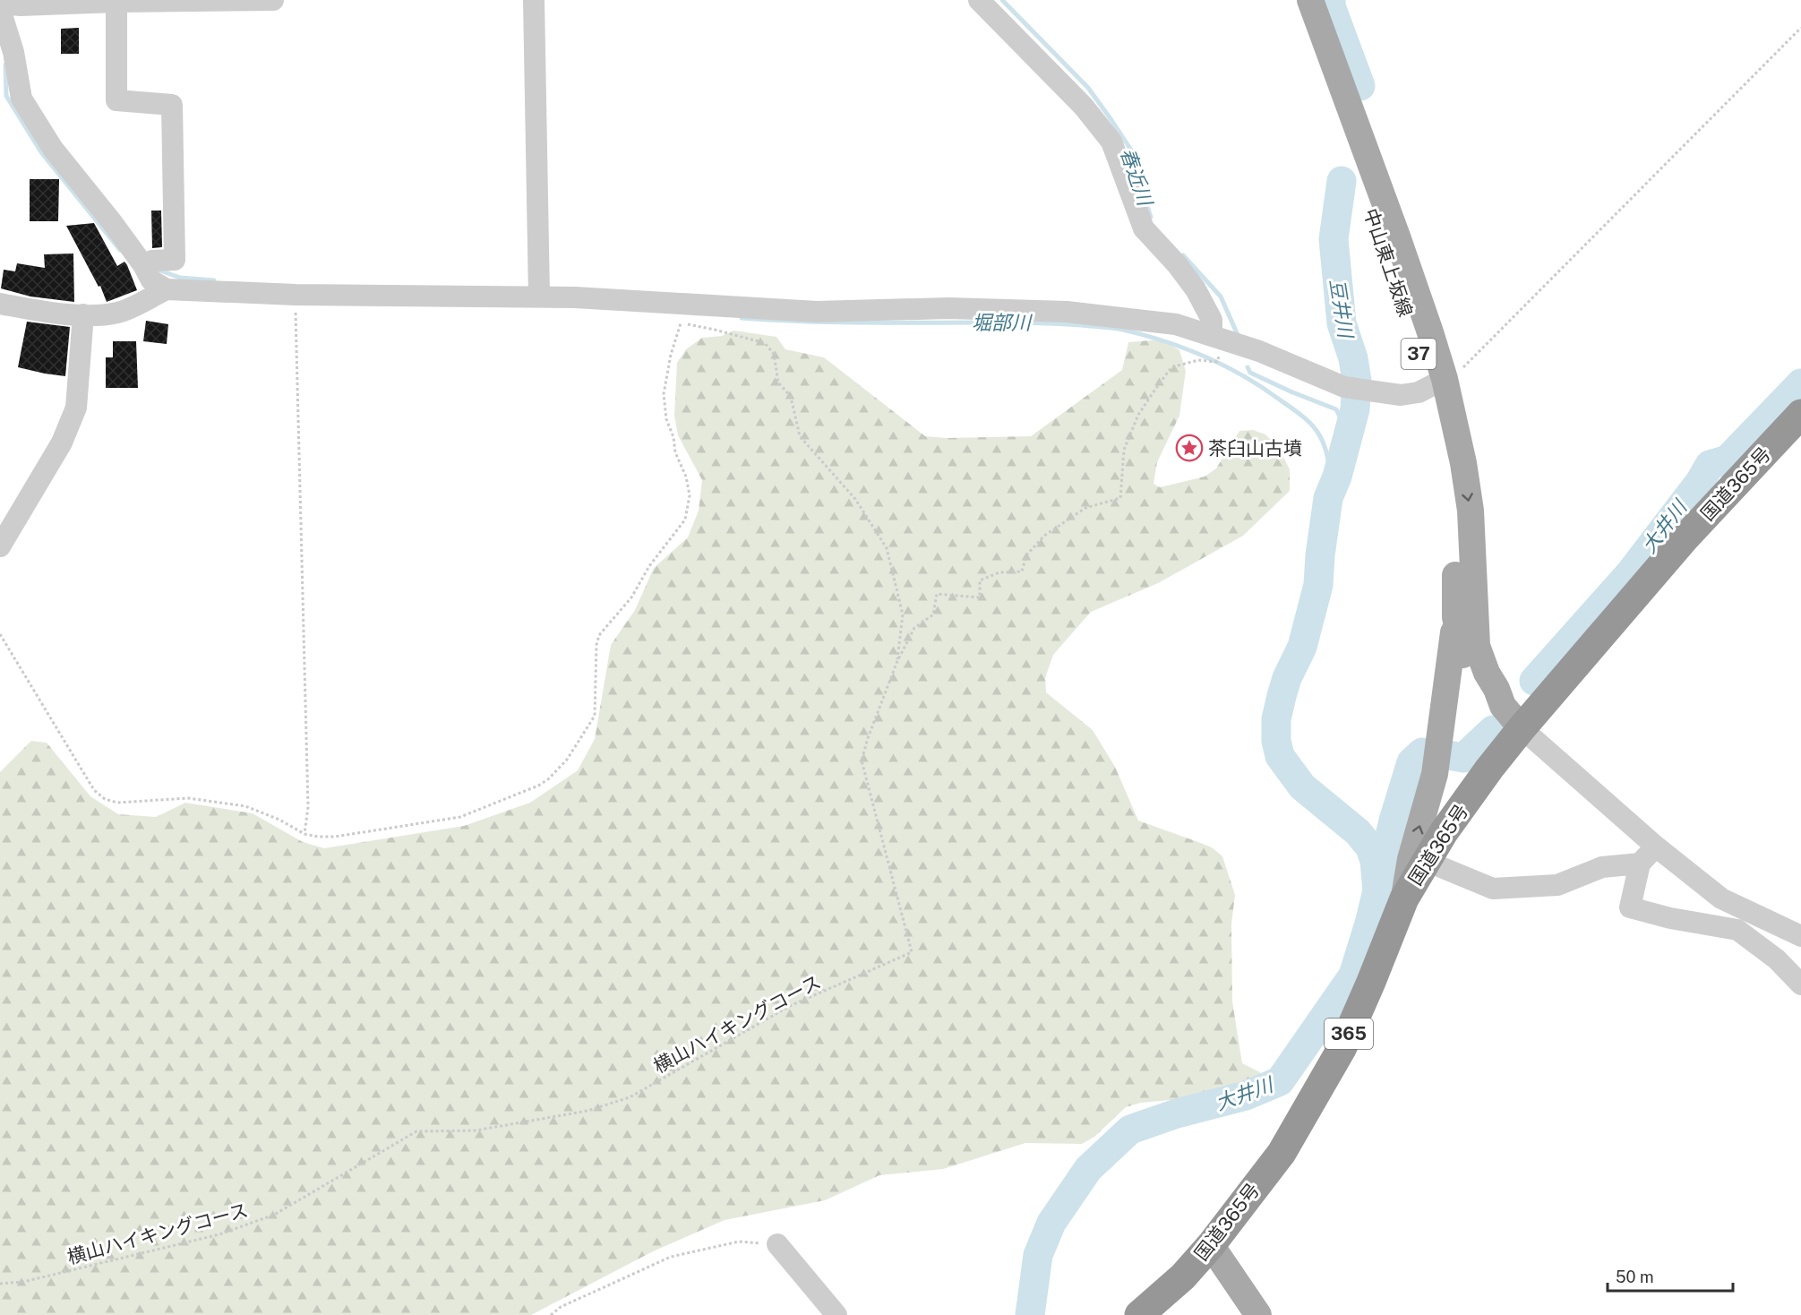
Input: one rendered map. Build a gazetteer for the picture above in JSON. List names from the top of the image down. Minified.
{"streets":{"highway":["国道365号","365"],"main road":["中山東上坂線","37"],"path":["横山ハイキングコース"]},"crossings":[["中山東上坂線","国道365号"]],"water":["春近川","豆井川","堀部川","大井川"],"places":{"place":["茶臼山古墳"]},"scale_bar":"50 m"}
